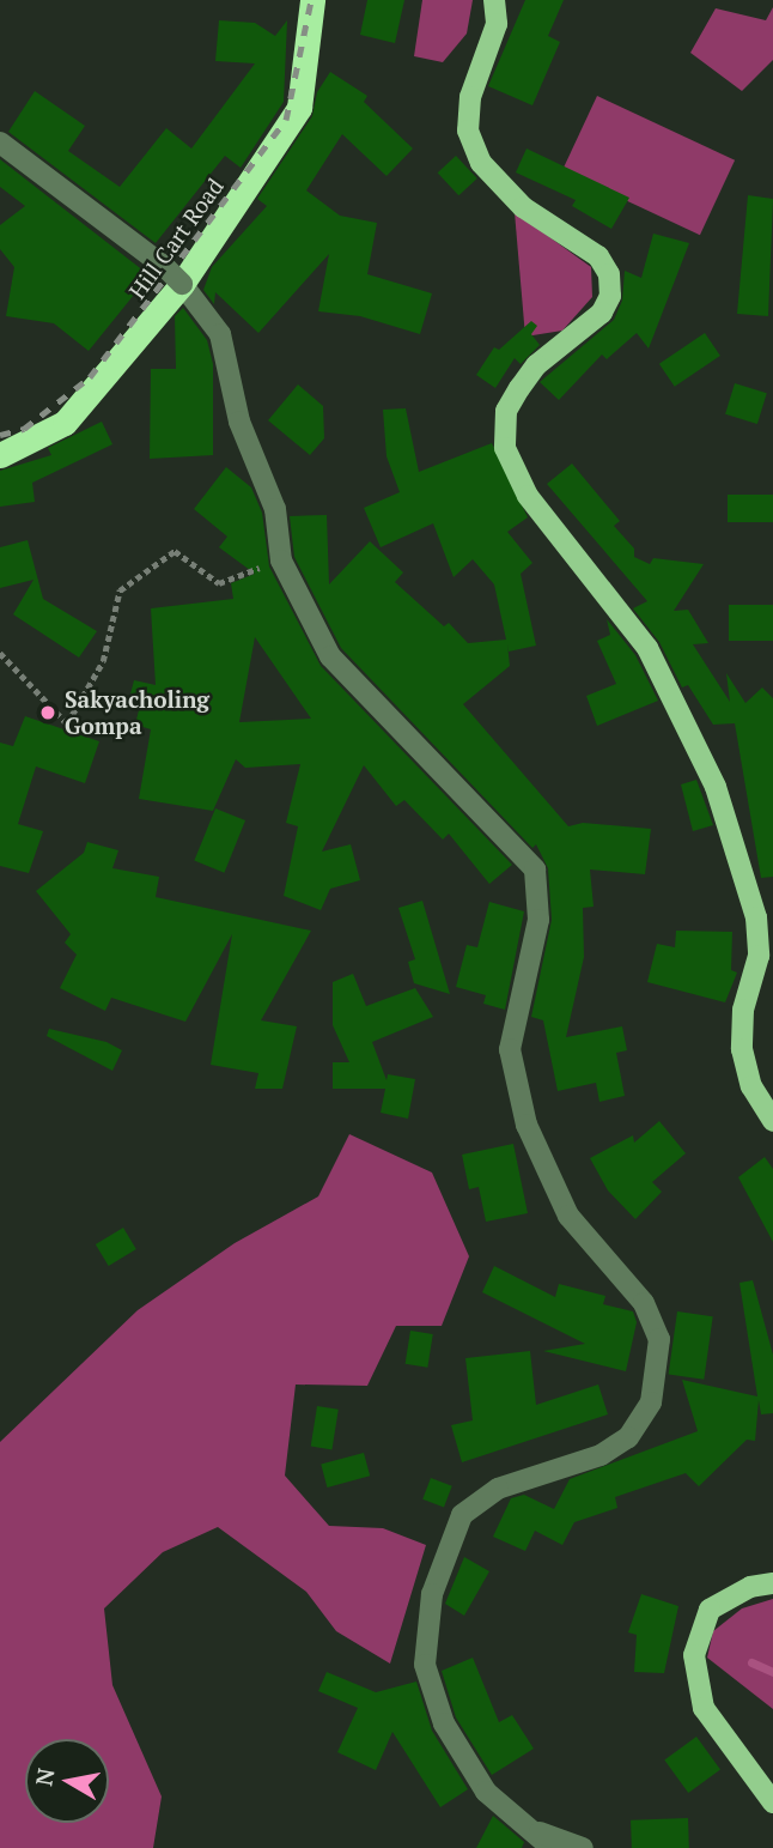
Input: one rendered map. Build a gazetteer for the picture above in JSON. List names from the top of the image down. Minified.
{"streets":{"highway":["Hill Cart Road"]},"places":["Sakyacholing Gompa"],"north":"left"}
